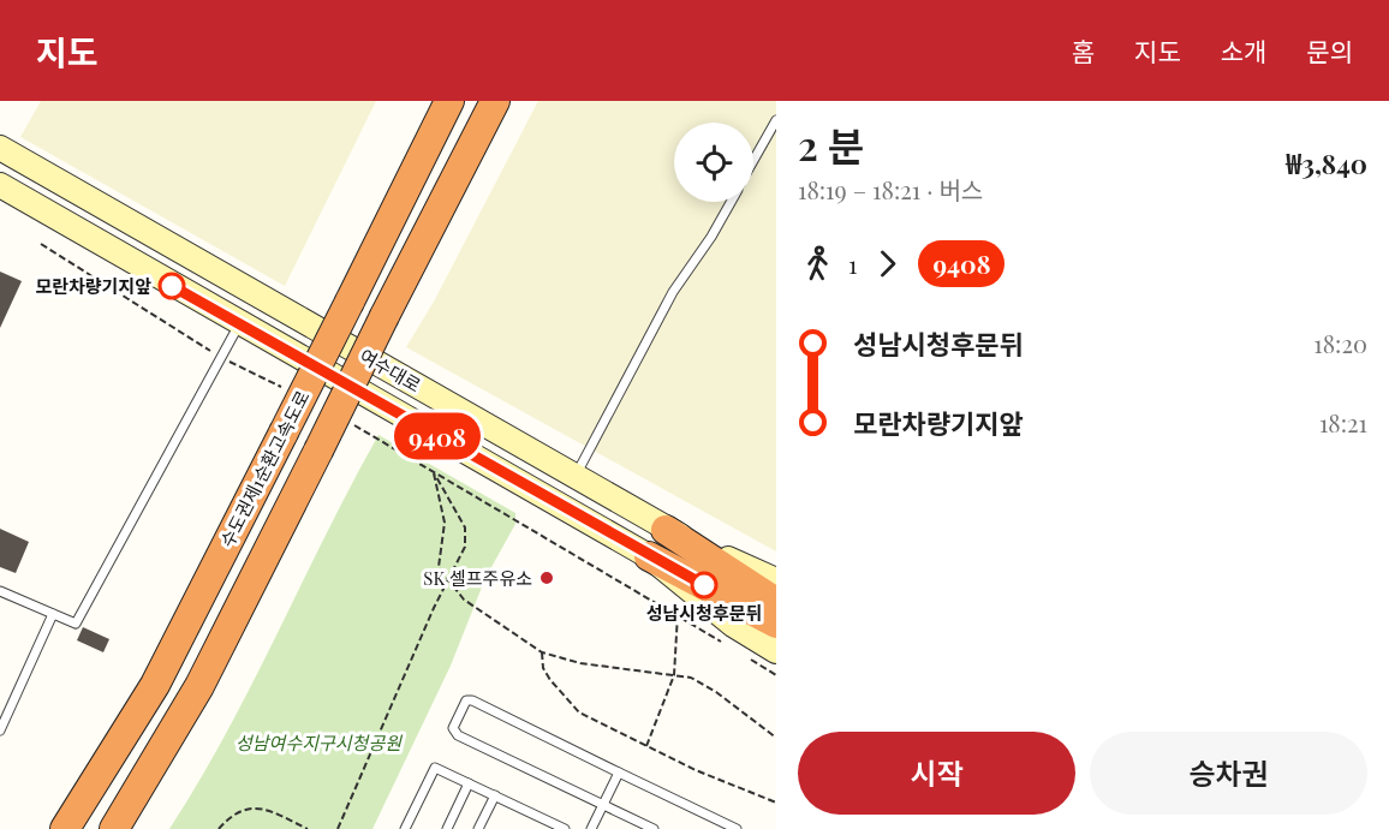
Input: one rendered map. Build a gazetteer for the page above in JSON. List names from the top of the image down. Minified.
{"streets":{"highway":["여수대로","수도권제1순환고속도로"]},"parks":["성남여수지구시청공원"],"places":["모란차량기지앞","SK 셀프주유소","성남시청후문뒤"],"lines":["bus line 9408"],"page":{"header":"지도","nav":["홈","지도","소개","문의"],"on_map":"9408","heading":["2 분","18:19 – 18:21 · 버스","₩3,840"],"legs":["1","9408"],"list":[{"name":"성남시청후문뒤","value":"18:20"},{"name":"모란차량기지앞","value":"18:21"}],"buttons":["시작","승차권"]}}
